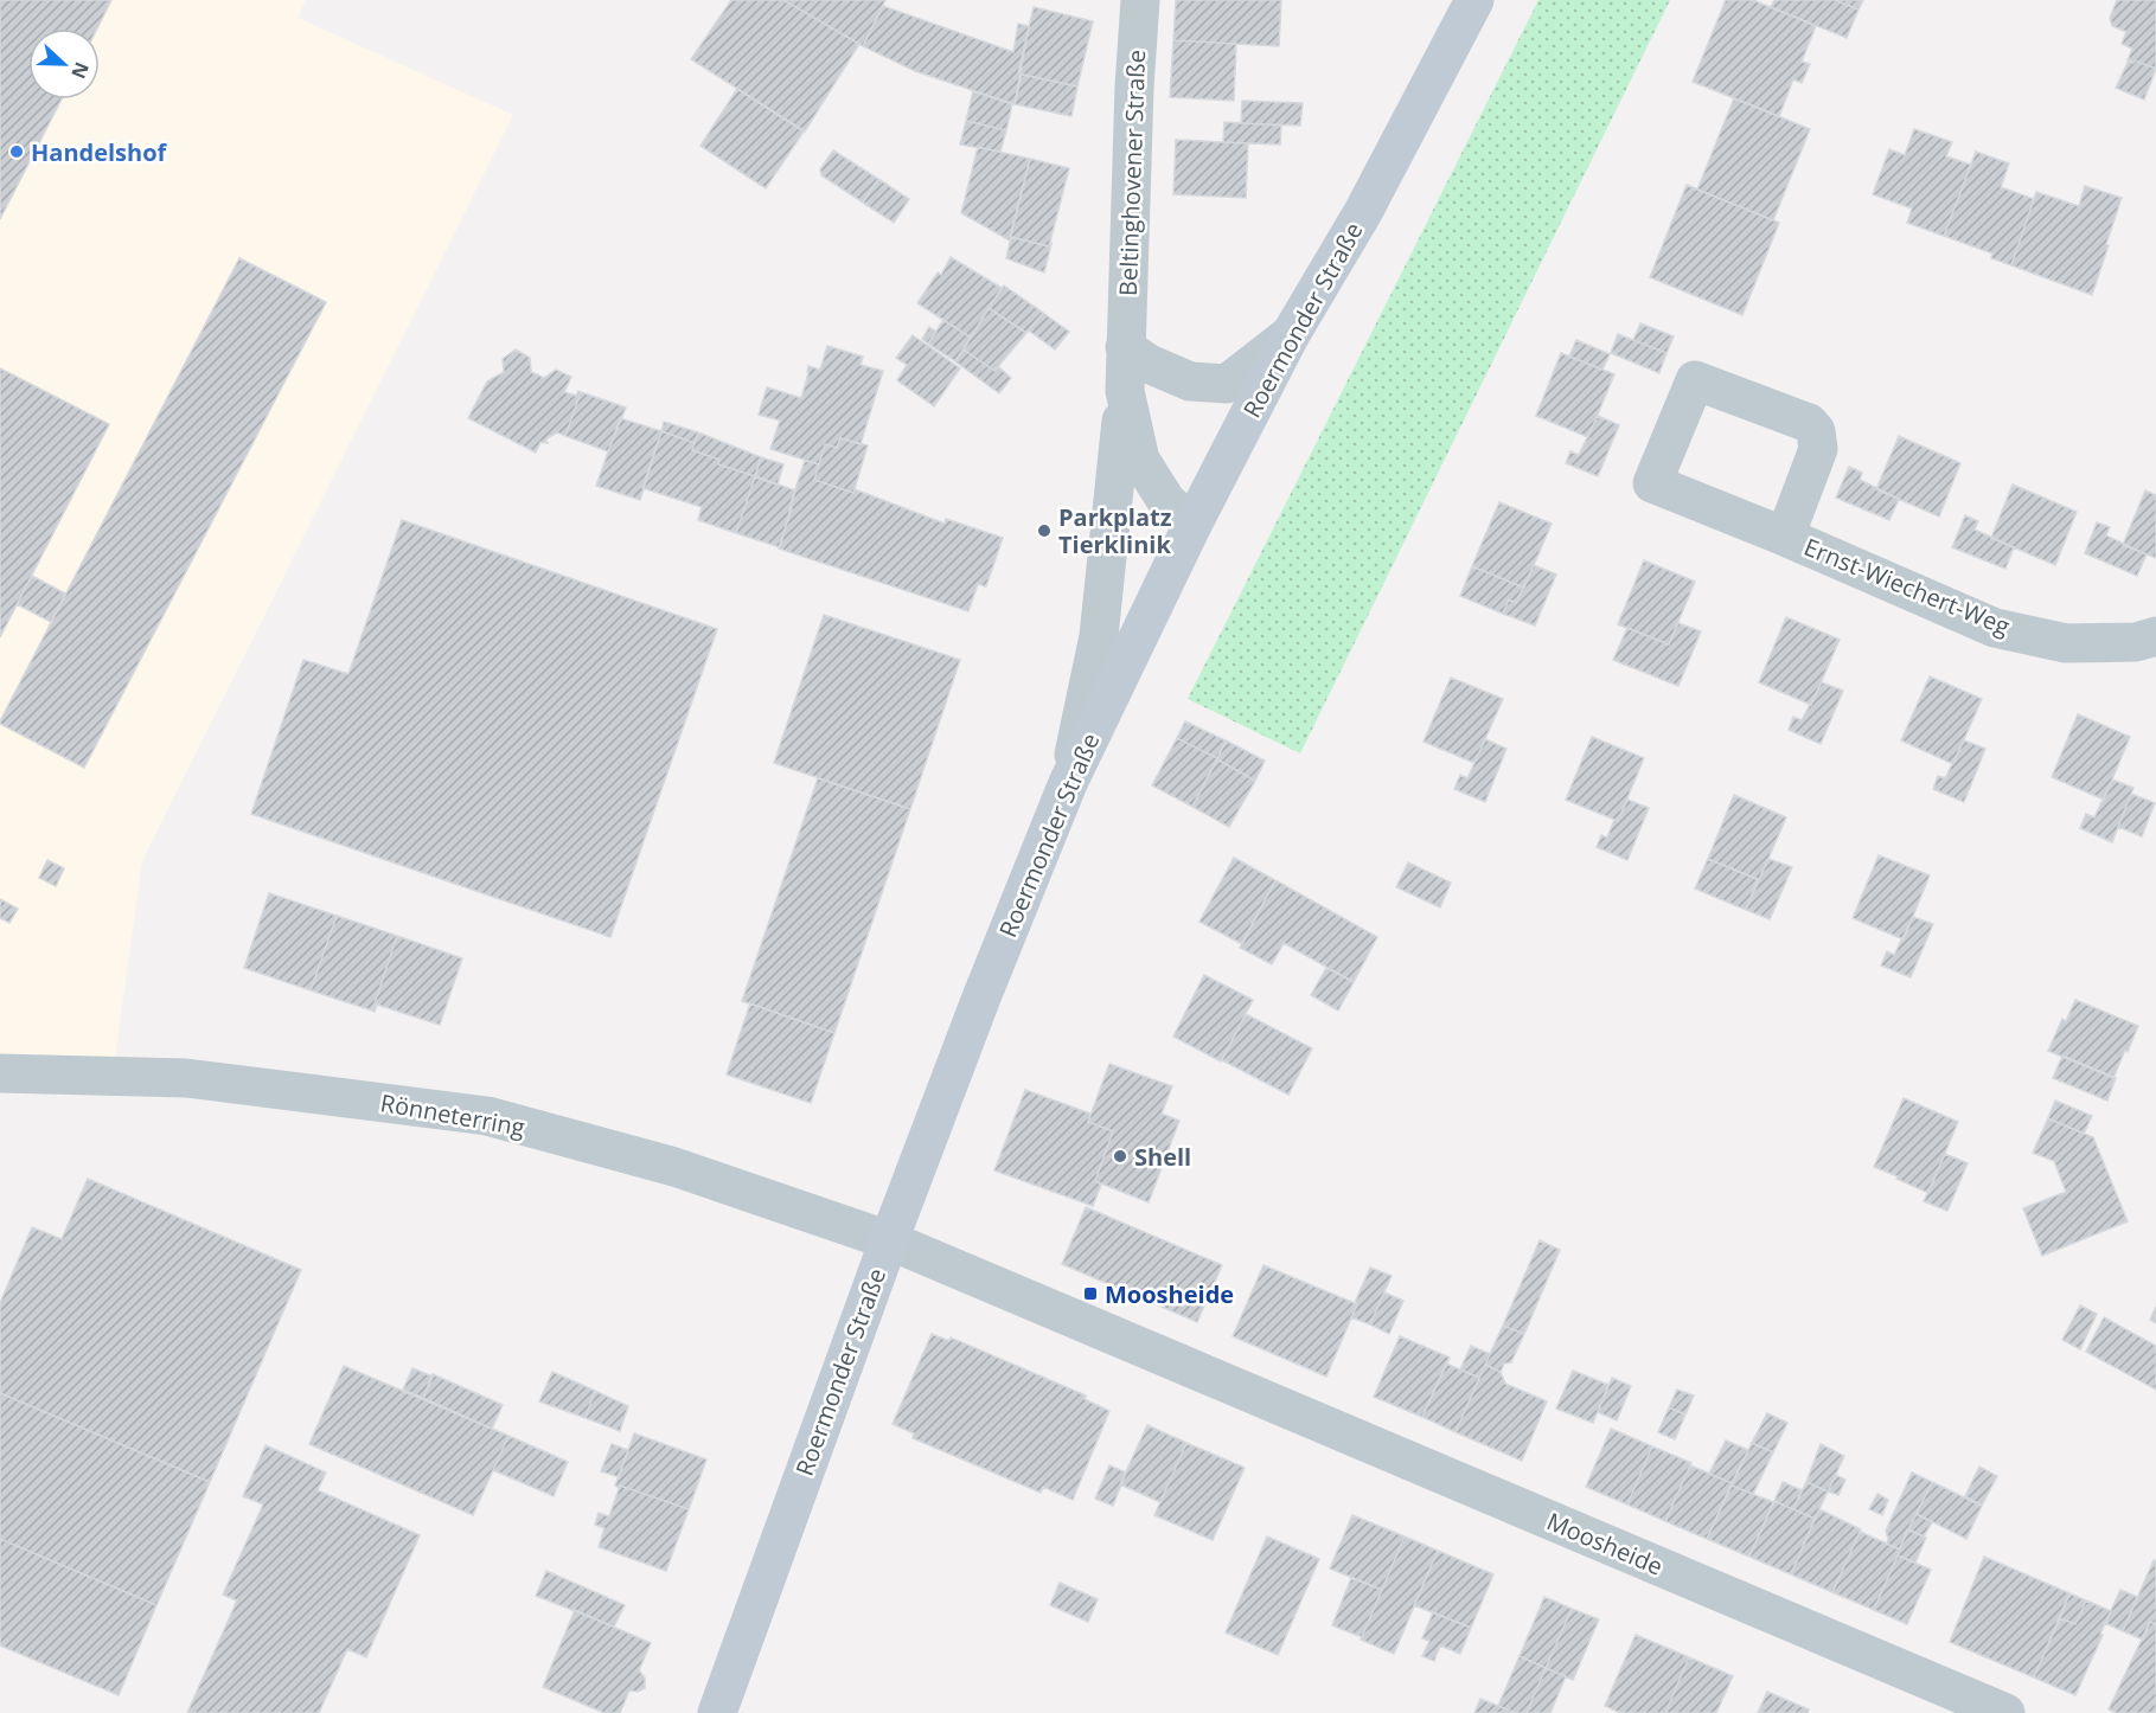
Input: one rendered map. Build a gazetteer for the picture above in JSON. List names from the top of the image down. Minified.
{"streets":{"main road":["Roermonder Straße"],"street":["Beltinghovener Straße","Ernst-Wiechert-Weg","Rönneterring","Moosheide"]},"crossings":[["Beltinghovener Straße","Roermonder Straße"],["Roermonder Straße","Rönneterring"],["Roermonder Straße","Moosheide"],["Rönneterring","Moosheide"]],"places":{"other":["Handelshof","Parkplatz Tierklinik","Shell"],"transit":["Moosheide"]},"north":"right"}
